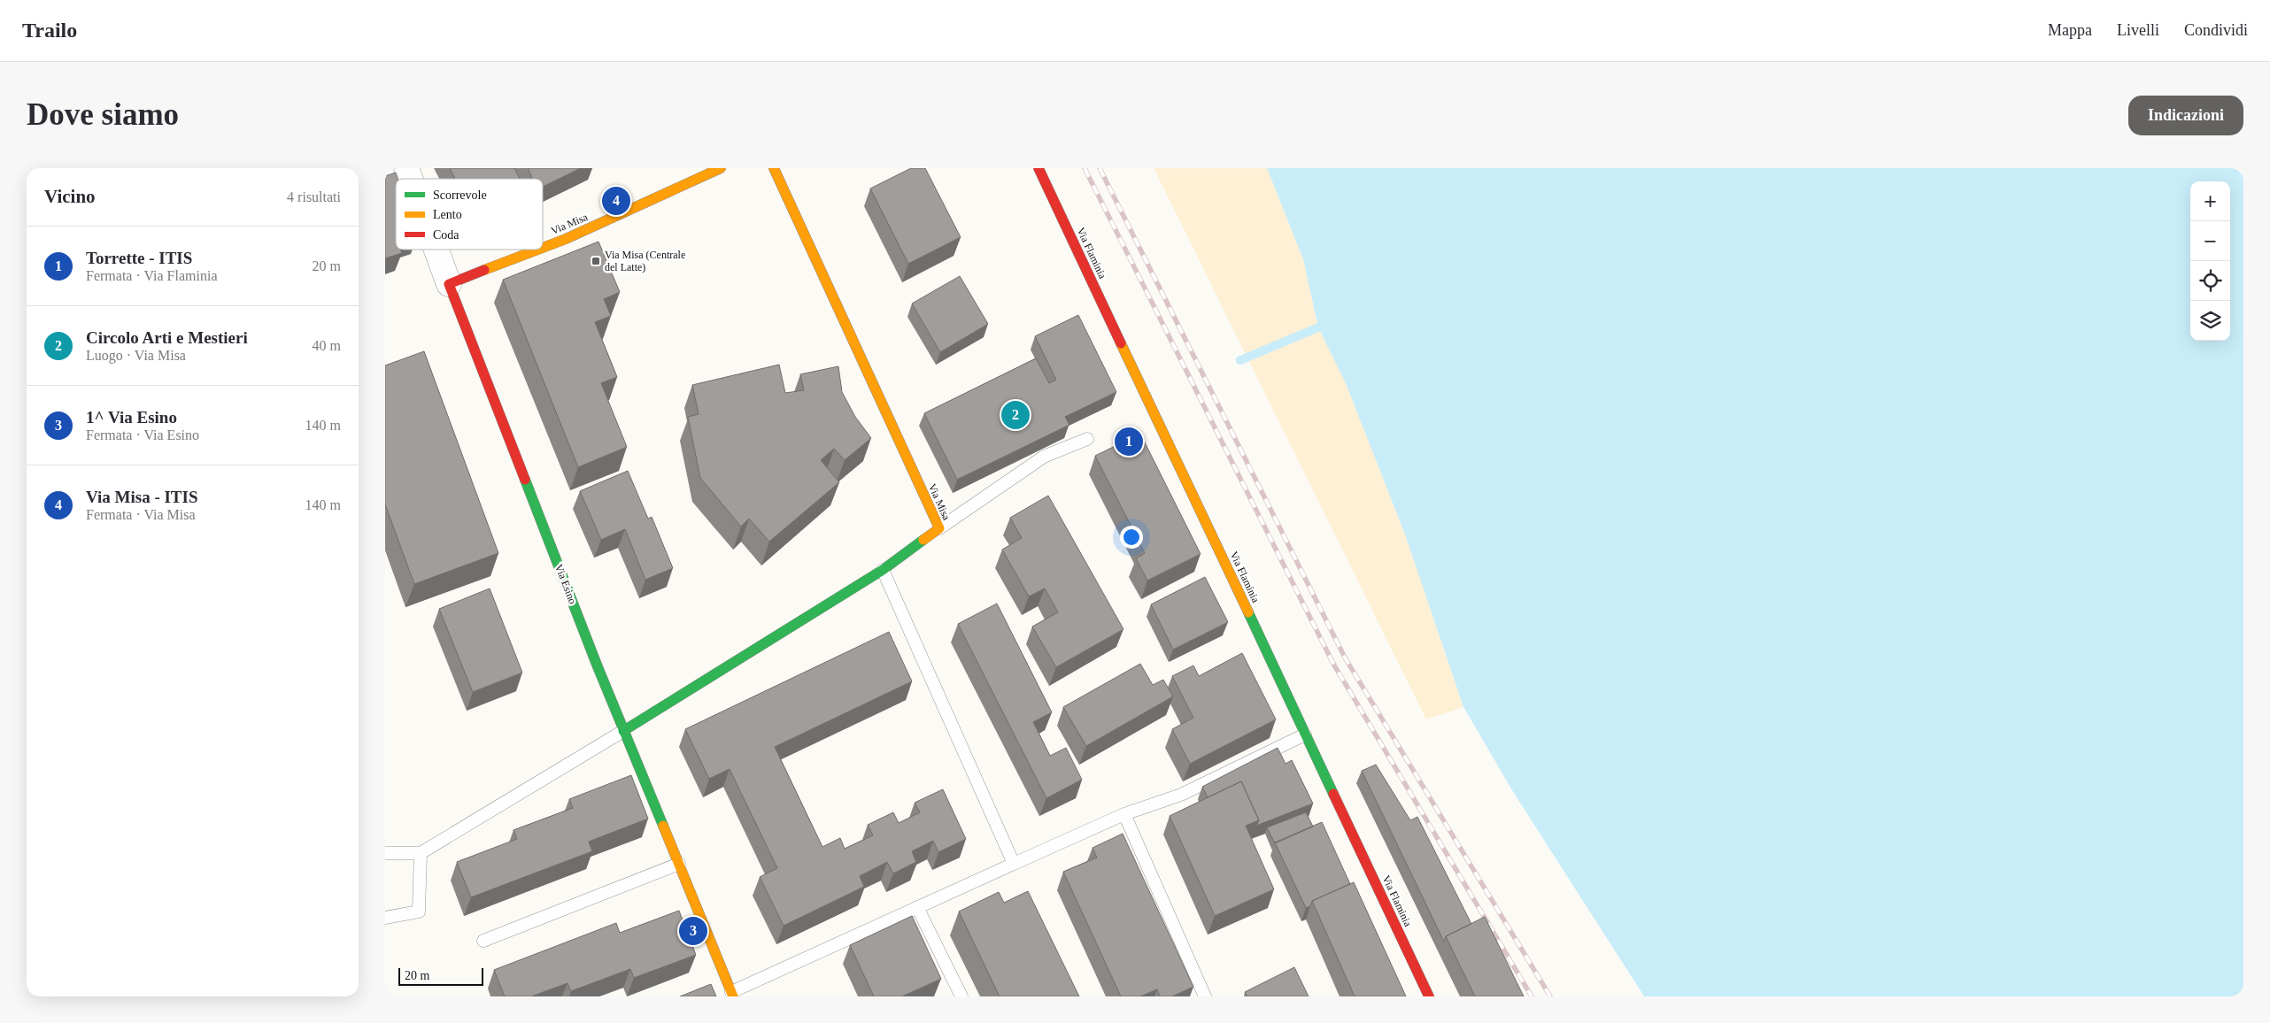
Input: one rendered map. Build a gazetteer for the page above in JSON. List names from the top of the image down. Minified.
{"streets":{"street":["Via Misa","Via Flaminia","Via Esino"]},"crossings":[["Via Misa","Via Esino"]],"places":{"transit":["Via Misa (Centrale del Latte)"]},"legend":["Scorrevole","Lento","Coda"],"scale_bar":"20 m","page":{"header":"Trailo","nav":["Mappa","Livelli","Condividi"],"buttons":"Indicazioni","title":"Dove siamo","heading":["Vicino","4 risultati"],"map_buttons":["+","−"],"pins":["4","2","1","3"],"list":[{"mark":"1","name":"Torrette - ITIS","note":"Fermata · Via Flaminia","value":"20 m"},{"mark":"2","name":"Circolo Arti e Mestieri","note":"Luogo · Via Misa","value":"40 m"},{"mark":"3","name":"1^ Via Esino","note":"Fermata · Via Esino","value":"140 m"},{"mark":"4","name":"Via Misa - ITIS","note":"Fermata · Via Misa","value":"140 m"}],"scale":"20 m"}}
